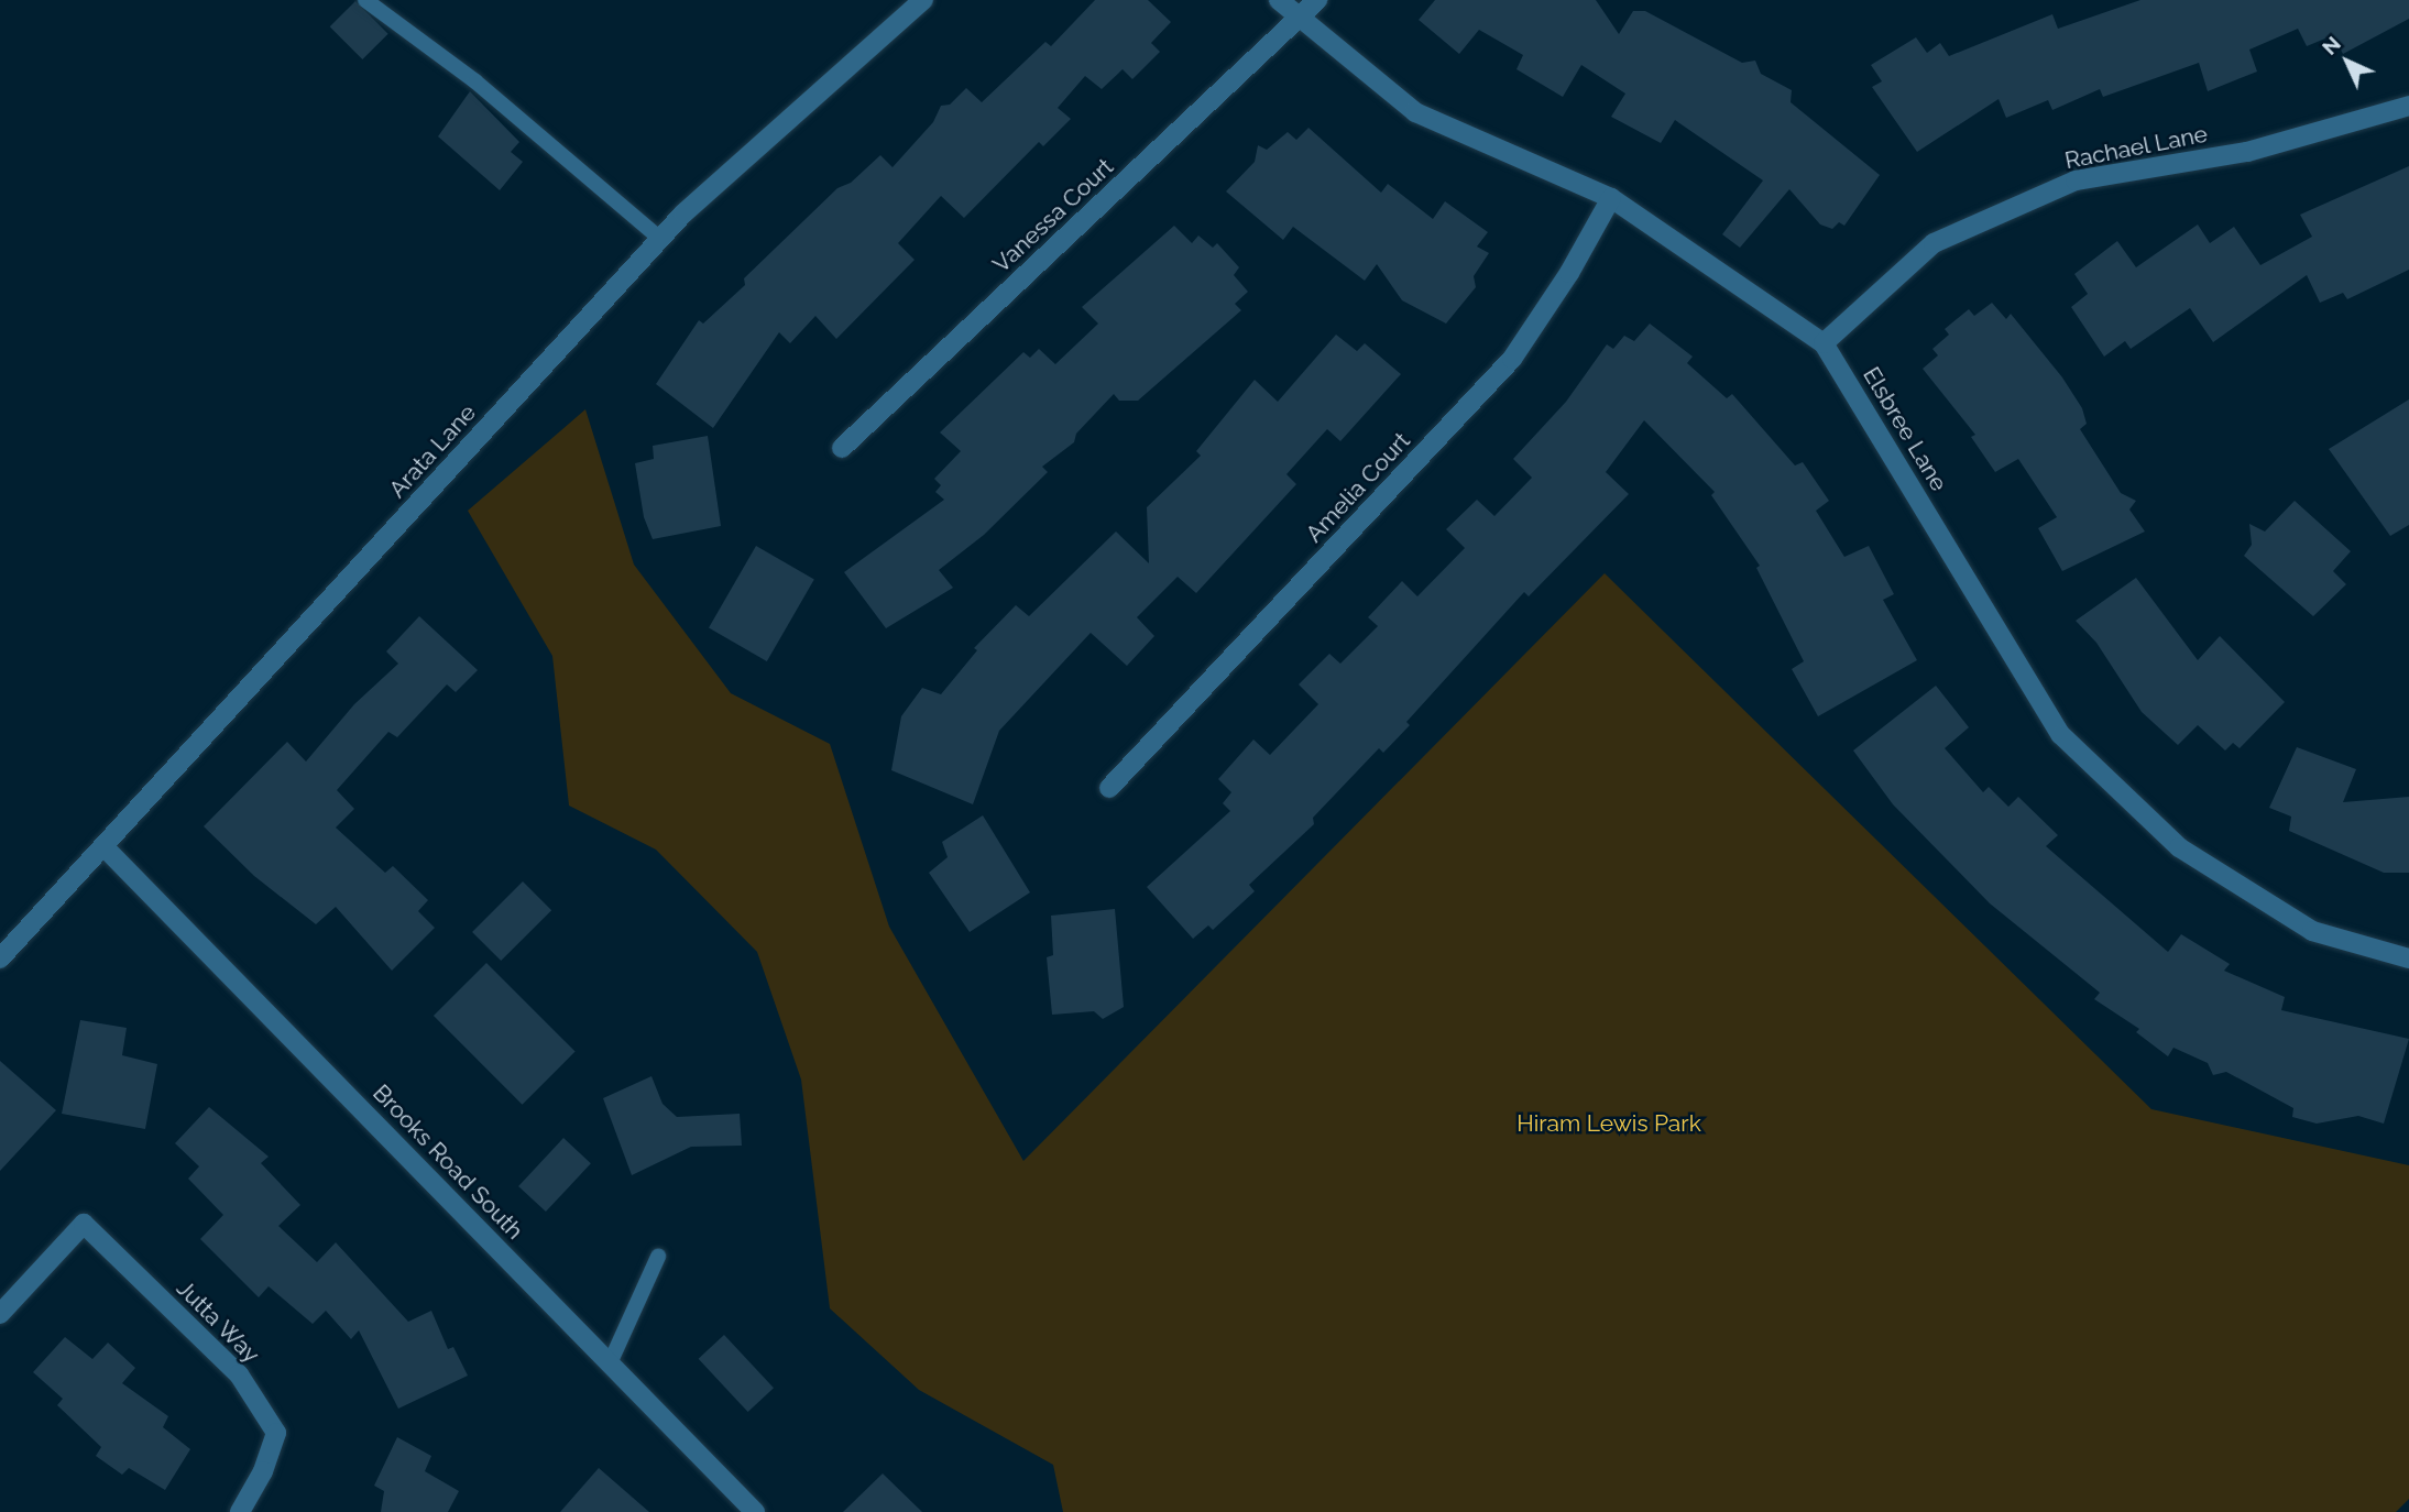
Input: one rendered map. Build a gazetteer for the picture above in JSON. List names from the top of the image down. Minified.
{"streets":{"street":["Rachael Lane","Vanessa Court","Elsbree Lane","Arata Lane","Amelia Court","Brooks Road South","Jutta Way"]},"crossings":[["Rachael Lane","Elsbree Lane"],["Vanessa Court","Elsbree Lane"],["Elsbree Lane","Amelia Court"],["Arata Lane","Brooks Road South"]],"parks":["Hiram Lewis Park"],"north":"top left"}
